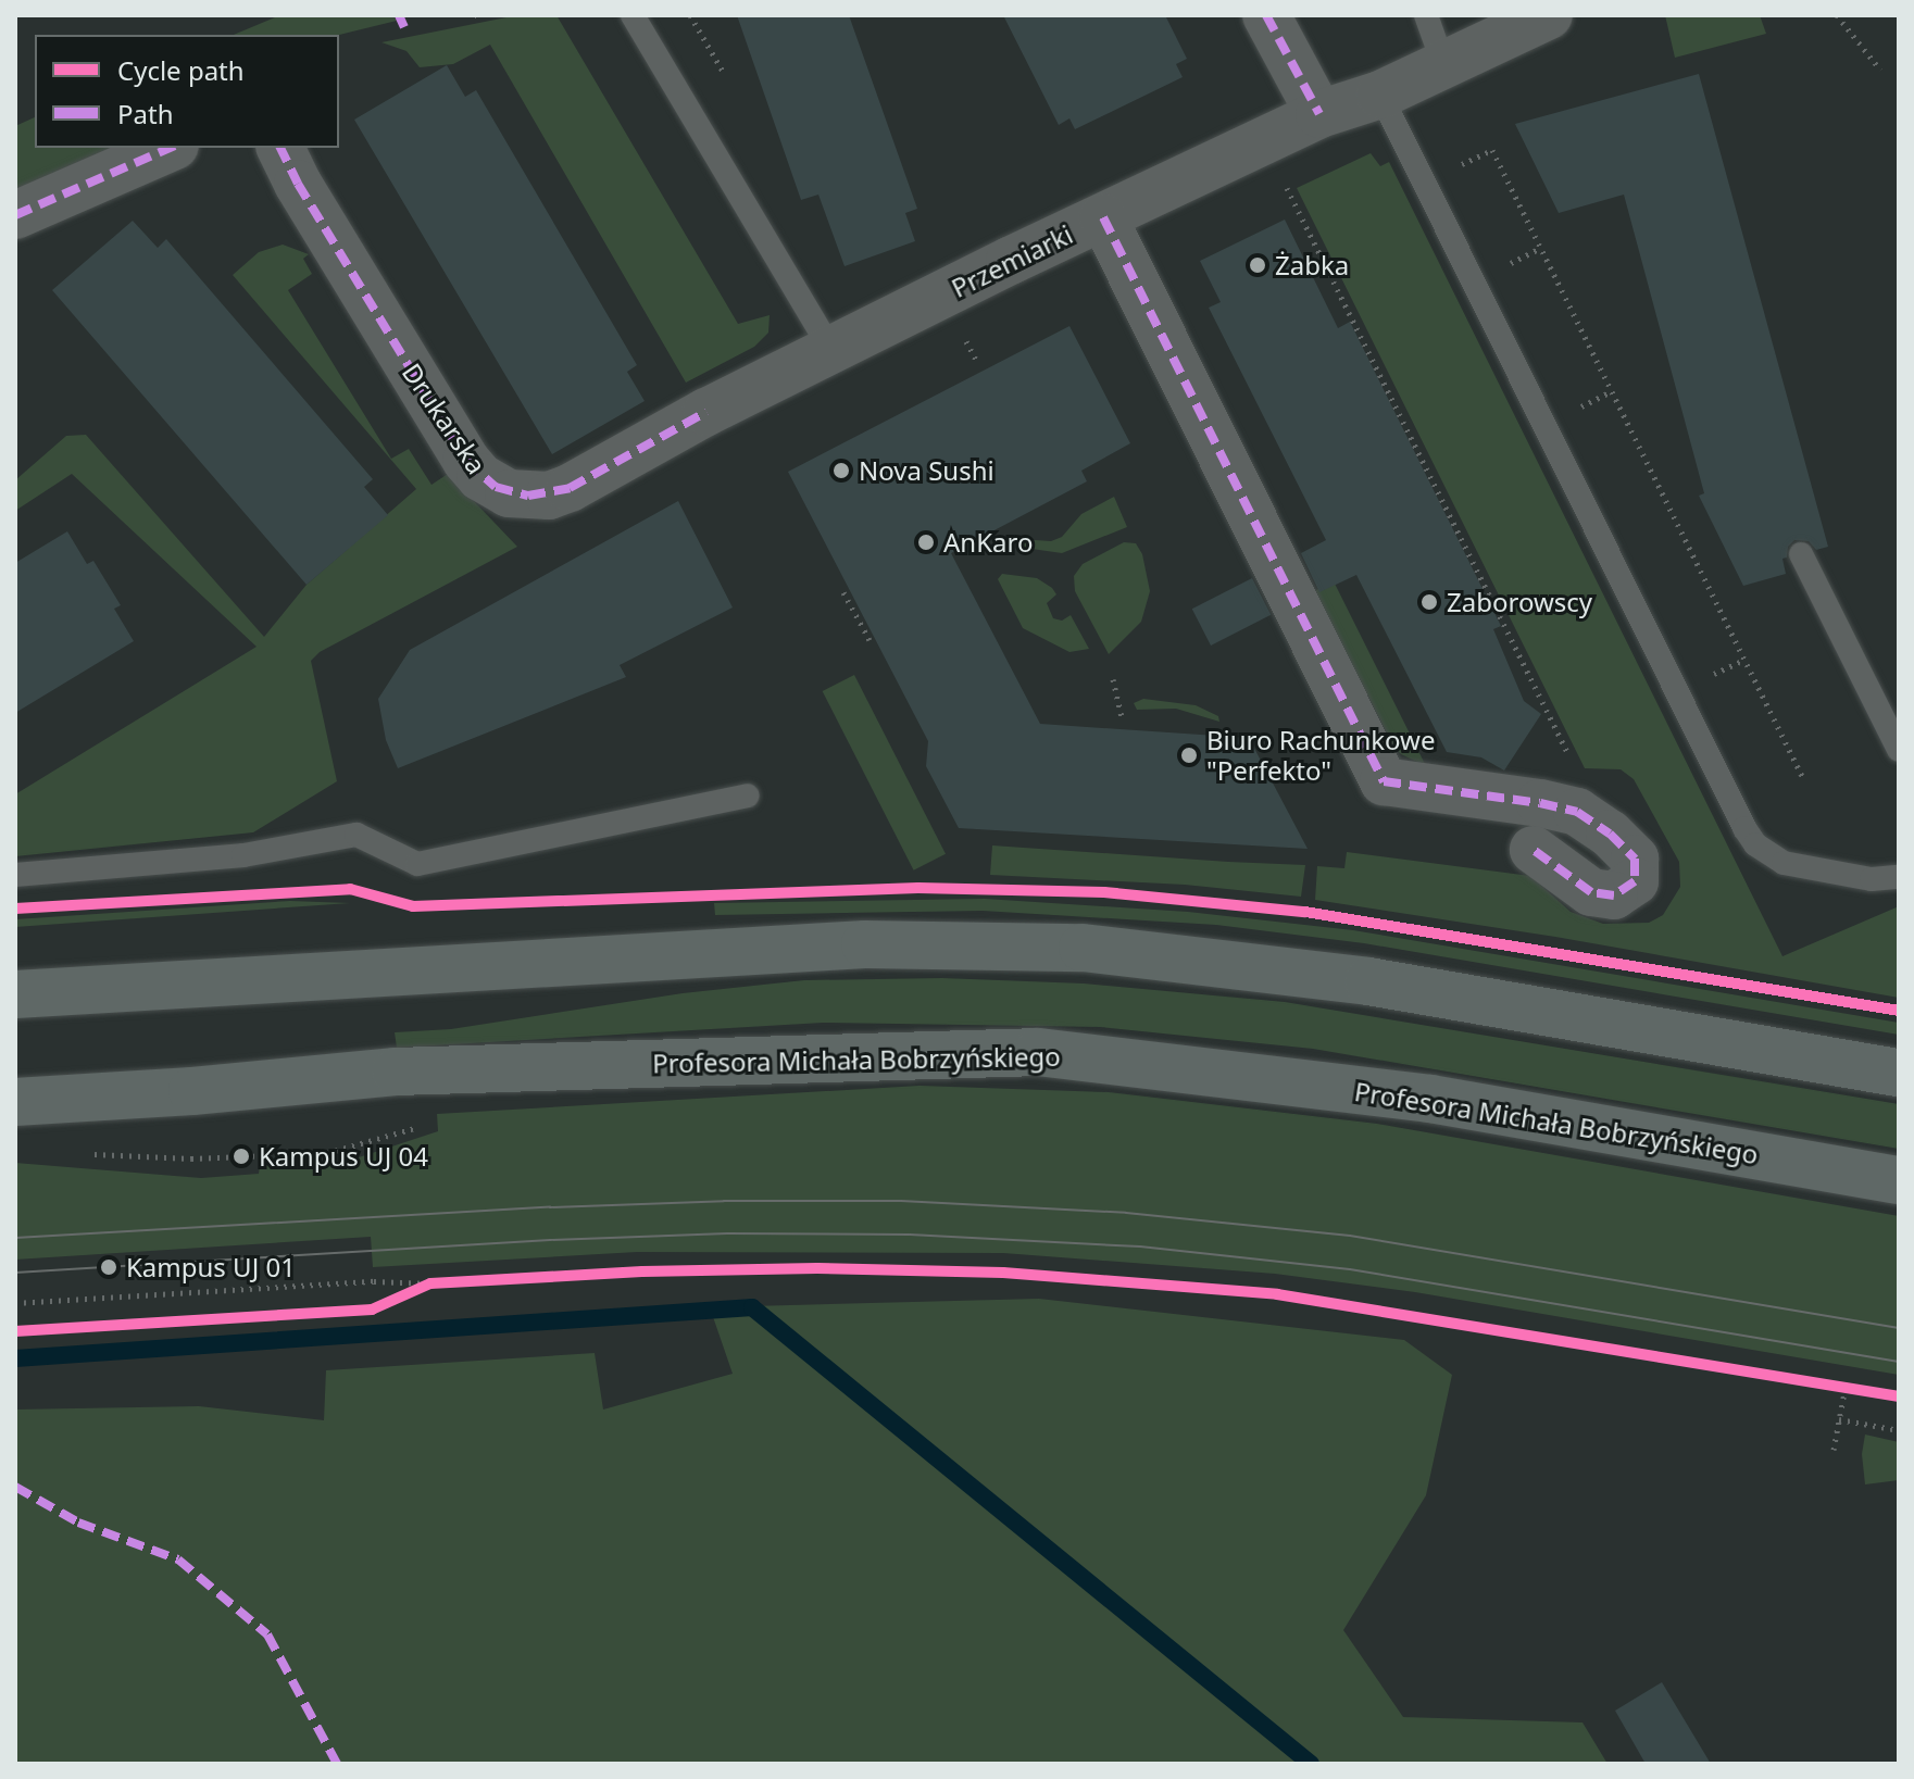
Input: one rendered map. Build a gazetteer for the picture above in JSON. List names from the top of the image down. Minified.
{"streets":{"main road":["Profesora Michała Bobrzyńskiego"],"street":["Przemiarki","Drukarska"]},"crossings":[["Przemiarki","Drukarska"]],"places":["Żabka","Nova Sushi","AnKaro","Zaborowscy","Biuro Rachunkowe \"Perfekto\"","Kampus UJ 04","Kampus UJ 01"],"legend":["Cycle path","Path"]}
